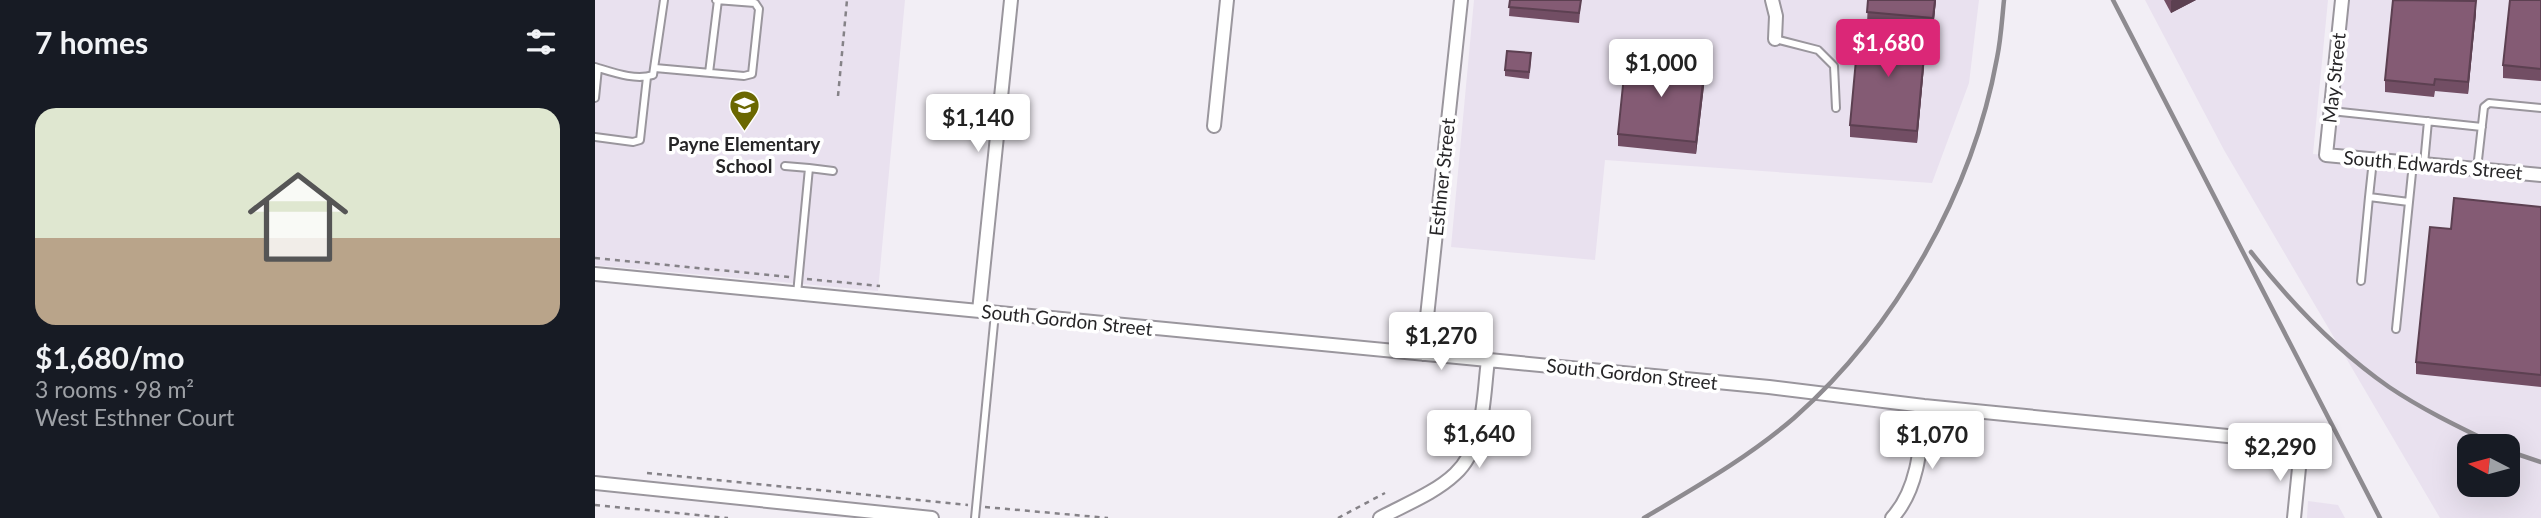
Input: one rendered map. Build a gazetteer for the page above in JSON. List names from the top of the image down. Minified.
{"streets":{"street":["May Street","South Edwards Street","Esthner Street","South Gordon Street"]},"crossings":[["May Street","South Edwards Street"],["Esthner Street","South Gordon Street"]],"places":{"school or university":["Payne Elementary School"]},"north":"left","page":{"heading":"7 homes","price":["$1,680","$1,000","$1,140","$1,270","$1,640","$1,070","$2,290"],"list":[{"name":"$1,680/mo","note":"3 rooms · 98 m² · West Esthner Court"}]}}
